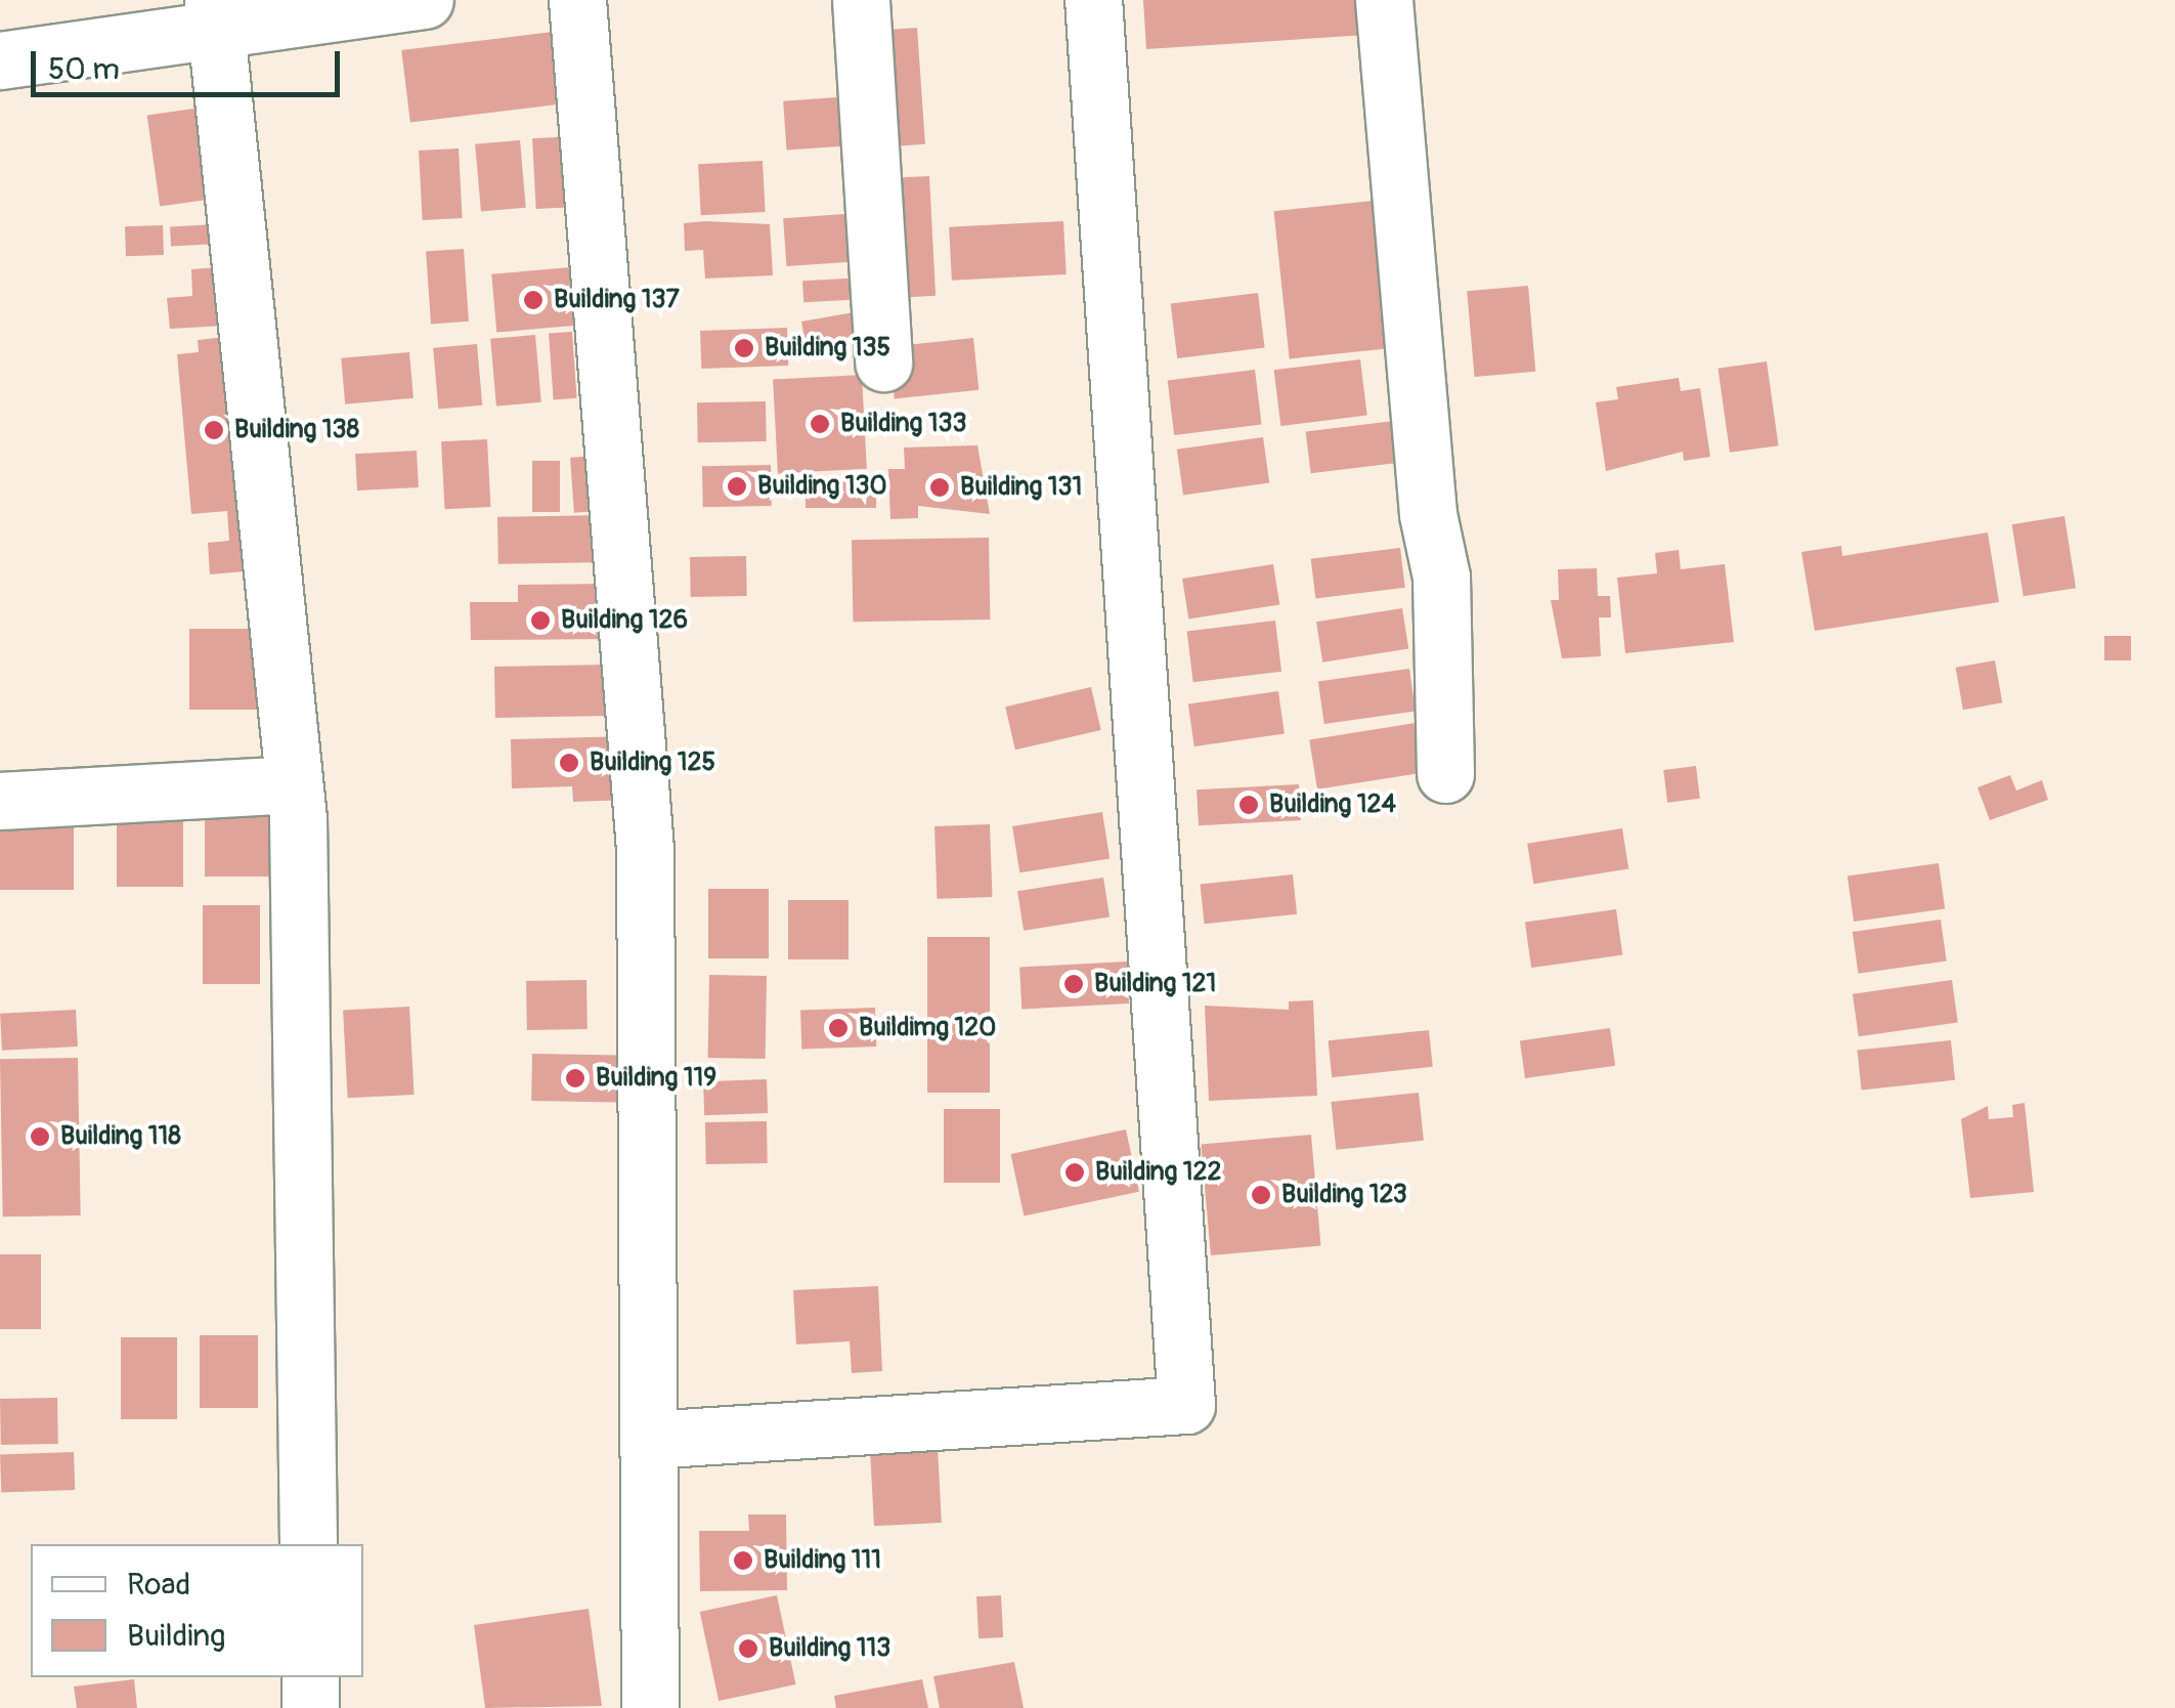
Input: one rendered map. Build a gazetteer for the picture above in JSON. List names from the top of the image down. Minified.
{"places":["Building 137","Building 135","Building 133","Building 138","Building 130","Building 131","Building 126","Building 125","Building 124","Building 121","Buildimg 120","Building 119","Building 118","Building 122","Building 123","Building 111","Building 113"],"legend":["Road","Building"],"scale_bar":"50 m"}
